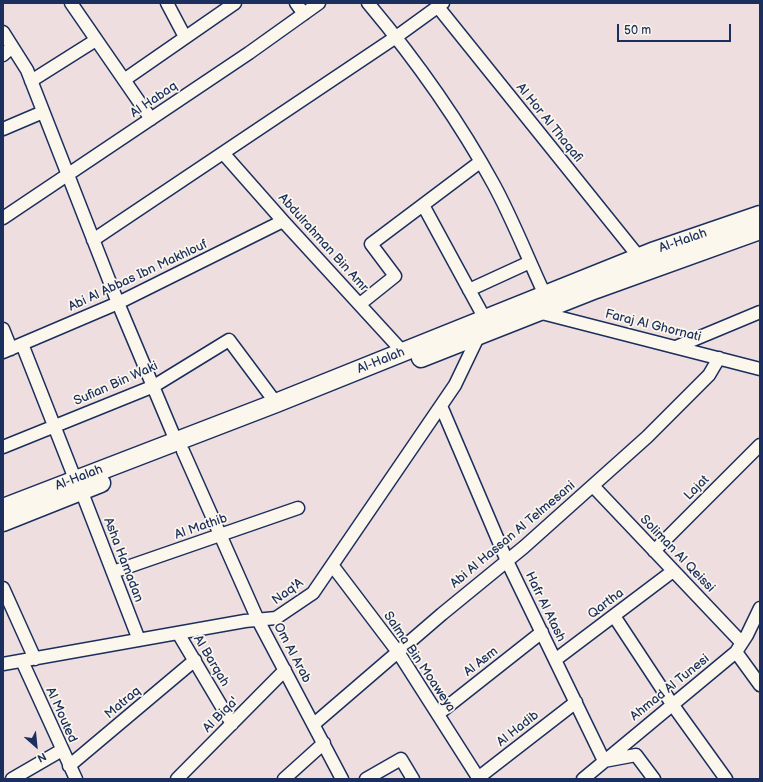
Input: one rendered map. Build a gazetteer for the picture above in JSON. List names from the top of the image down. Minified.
{"streets":{"main road":["Al-Halah"],"street":["Al Habaq","Al Hor Al Thaqafi","Abdulrahman Bin Amr","Abi Al Abbas Ibn Makhlouf","Faraj Al Ghornati","Sufian Bin Waki","Lajat","Al Mathib","Abi Al Hassan Al Telmesani","Soliman Al Qeissi","Asha Hamadan","Naq'A","Qartha","Hafr Al Atash","Om Al Arab","Al Barqah","Salma Bin Moaweya","Al Asm","Ahmad Al Tunesi","Matraq","Al Mouted","Al Biqa'","Al Hadib"]},"crossings":[["Al Habaq","Om Al Arab"],["Al Hor Al Thaqafi","Al-Halah"],["Al-Halah","Abdulrahman Bin Amr"],["Al-Halah","Faraj Al Ghornati"],["Al-Halah","Sufian Bin Waki"],["Al-Halah","Asha Hamadan"],["Al-Halah","Naq'A"],["Al-Halah","Om Al Arab"],["Abdulrahman Bin Amr","Abi Al Abbas Ibn Makhlouf"],["Abi Al Abbas Ibn Makhlouf","Asha Hamadan"],["Abi Al Abbas Ibn Makhlouf","Om Al Arab"],["Faraj Al Ghornati","Abi Al Hassan Al Telmesani"],["Sufian Bin Waki","Asha Hamadan"],["Sufian Bin Waki","Om Al Arab"],["Lajat","Soliman Al Qeissi"],["Al Mathib","Asha Hamadan"],["Al Mathib","Om Al Arab"],["Abi Al Hassan Al Telmesani","Soliman Al Qeissi"],["Abi Al Hassan Al Telmesani","Hafr Al Atash"],["Abi Al Hassan Al Telmesani","Om Al Arab"],["Abi Al Hassan Al Telmesani","Salma Bin Moaweya"],["Soliman Al Qeissi","Qartha"],["Soliman Al Qeissi","Ahmad Al Tunesi"],["Asha Hamadan","Naq'A"],["Naq'A","Hafr Al Atash"],["Naq'A","Om Al Arab"],["Naq'A","Al Barqah"],["Naq'A","Salma Bin Moaweya"],["Naq'A","Al Mouted"],["Qartha","Hafr Al Atash"],["Hafr Al Atash","Al Asm"],["Hafr Al Atash","Ahmad Al Tunesi"],["Hafr Al Atash","Al Hadib"],["Om Al Arab","Al Biqa'"],["Al Barqah","Matraq"],["Al Barqah","Al Biqa'"],["Salma Bin Moaweya","Al Asm"],["Salma Bin Moaweya","Al Hadib"],["Matraq","Al Mouted"]],"scale_bar":"50 m","north":"bottom right"}
